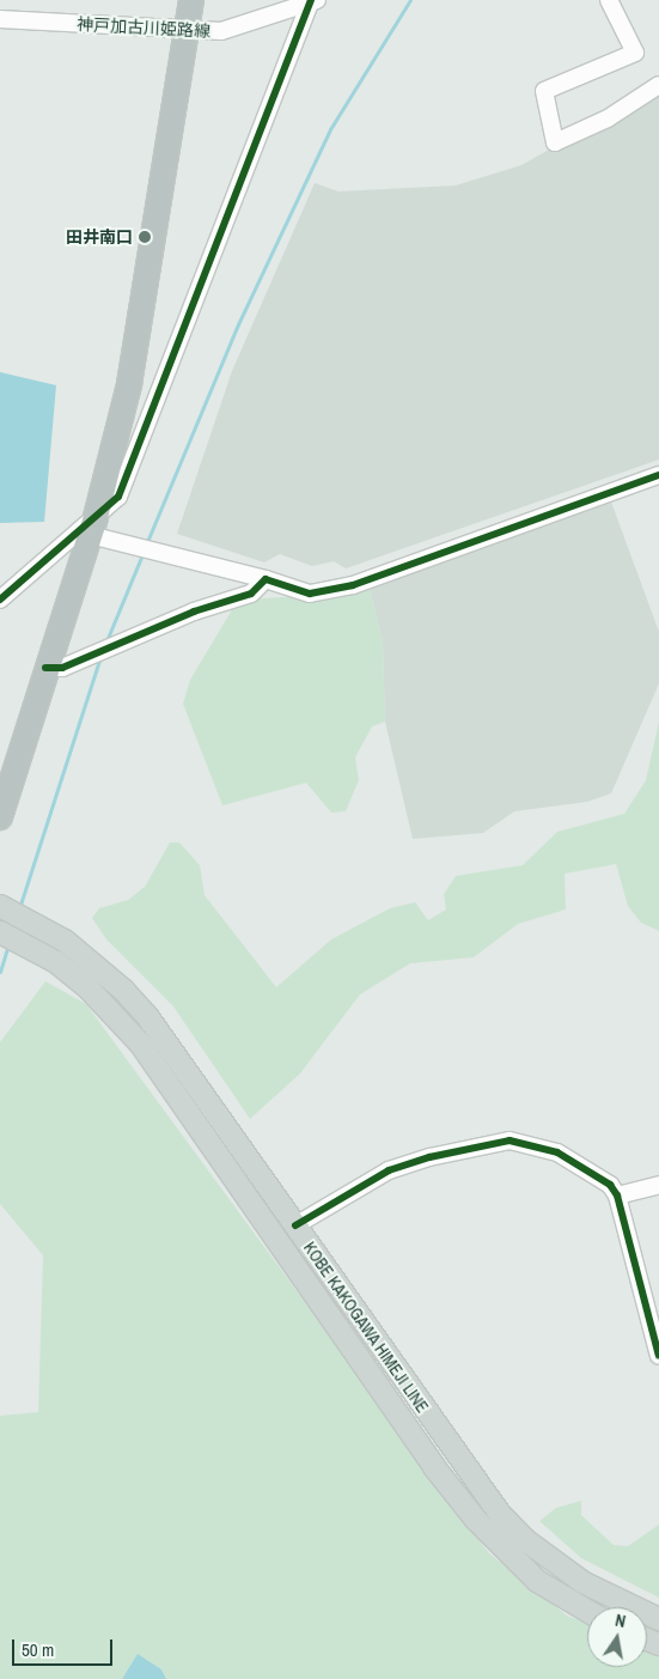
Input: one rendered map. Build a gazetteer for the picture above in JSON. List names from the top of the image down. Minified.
{"streets":{"main road":["KOBE KAKOGAWA HIMEJI LINE"],"street":["神戸加古川姫路線"]},"places":["田井南口"],"scale_bar":"50 m","north":"top"}
